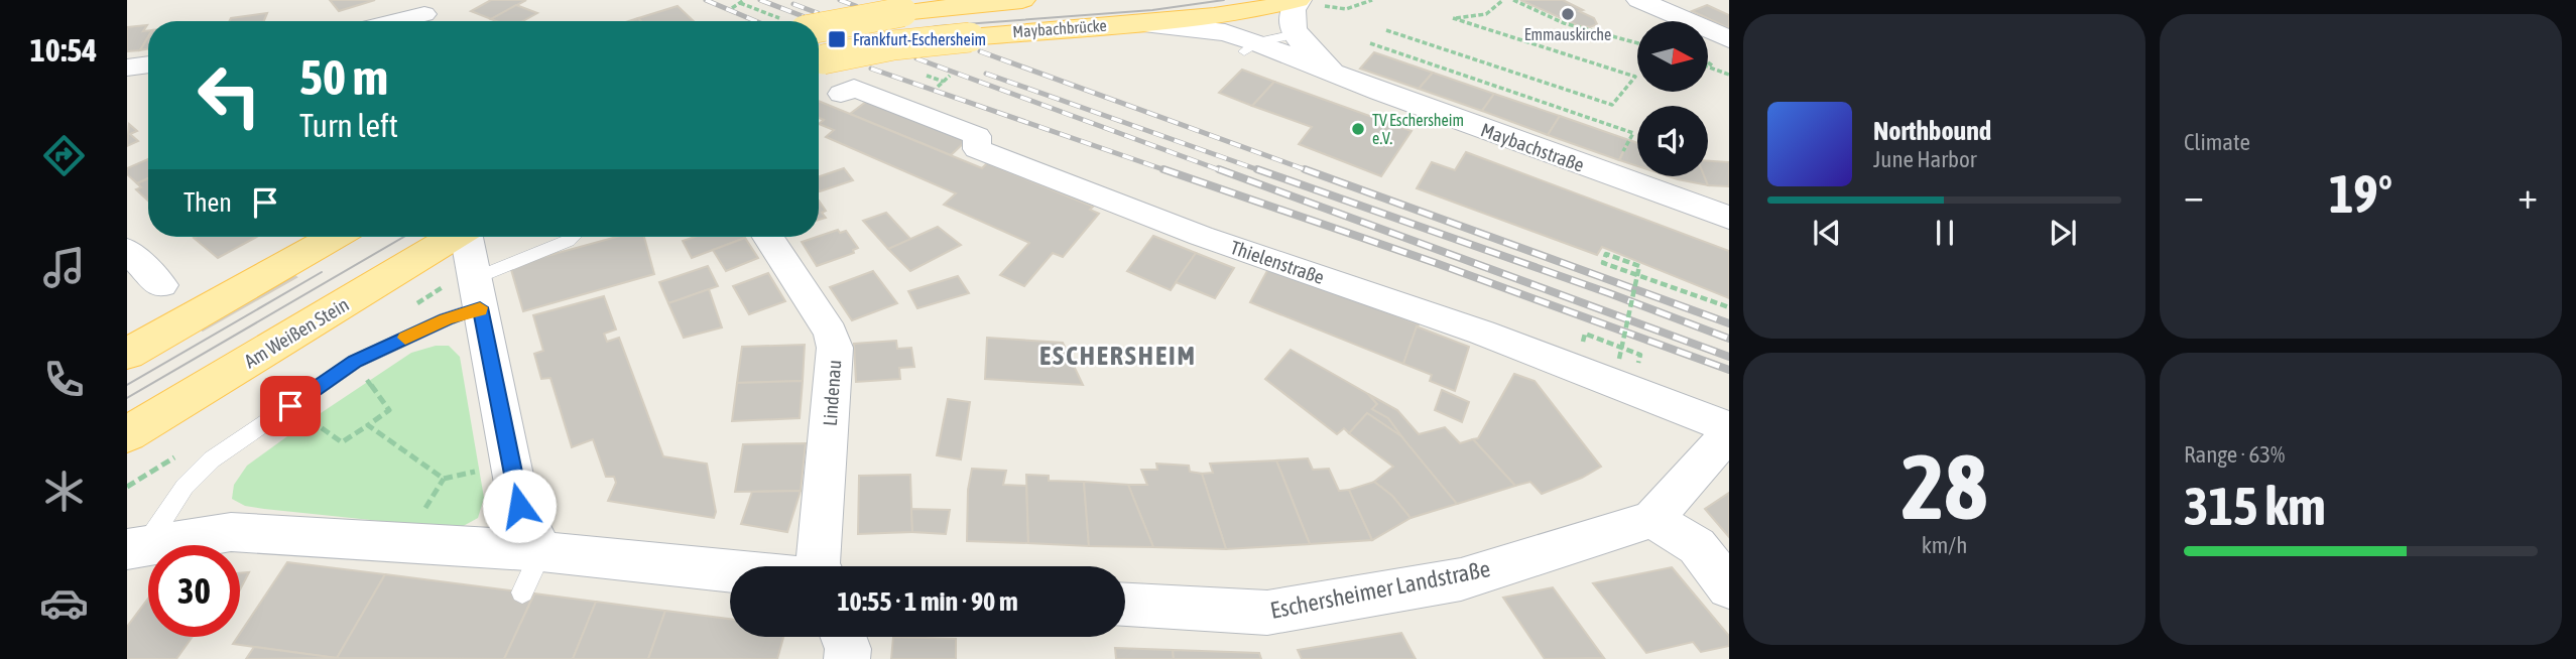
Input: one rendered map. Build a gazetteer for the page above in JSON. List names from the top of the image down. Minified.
{"streets":{"main road":["Maybachbrücke","Am Weißen Stein"],"street":["Maybachstraße","Thielenstraße","Lindenau","Eschersheimer Landstraße"]},"crossings":[["Maybachbrücke","Maybachstraße"]],"districts":["ESCHERSHEIM"],"places":{"other":["Emmauskirche","TV Eschersheim e.V."],"transit":["Frankfurt-Eschersheim"]},"north":"right","page":{"tabs":"10:54","tile":["Climate",["28","km/h"],["Range · 63%","315 km"]],"turn":["50 m","Turn left"],"song":["Northbound","June Harbor"],"heat":["−","19°","+"],"then":"Then","limit":"30","trip":"10:55 · 1 min · 90 m"}}
